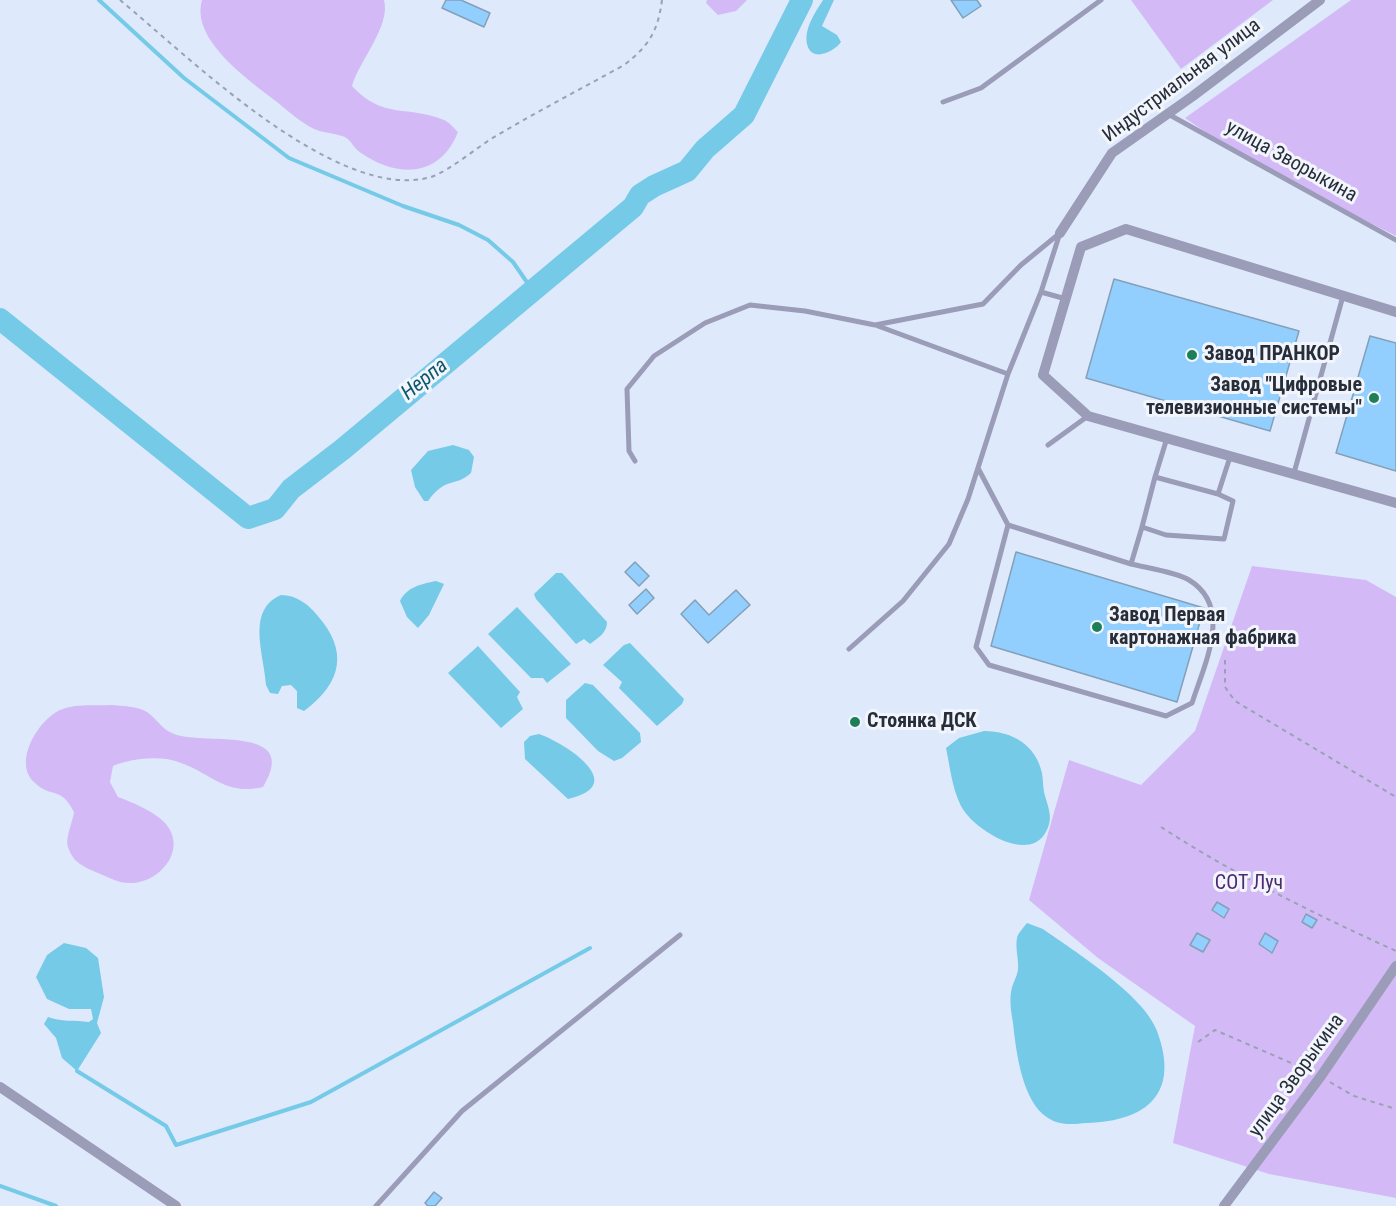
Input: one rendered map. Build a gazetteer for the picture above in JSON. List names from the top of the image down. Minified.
{"streets":{"street":["Индустриальная улица","улица Зворыкина"]},"crossings":[["Индустриальная улица","улица Зворыкина"]],"water":["Нерпа"],"parks":["СОТ Луч"],"places":["Завод ПРАНКОР","Завод \"Цифровые телевизионные системы\"","Завод Первая картонажная фабрика","Стоянка ДСК"]}
